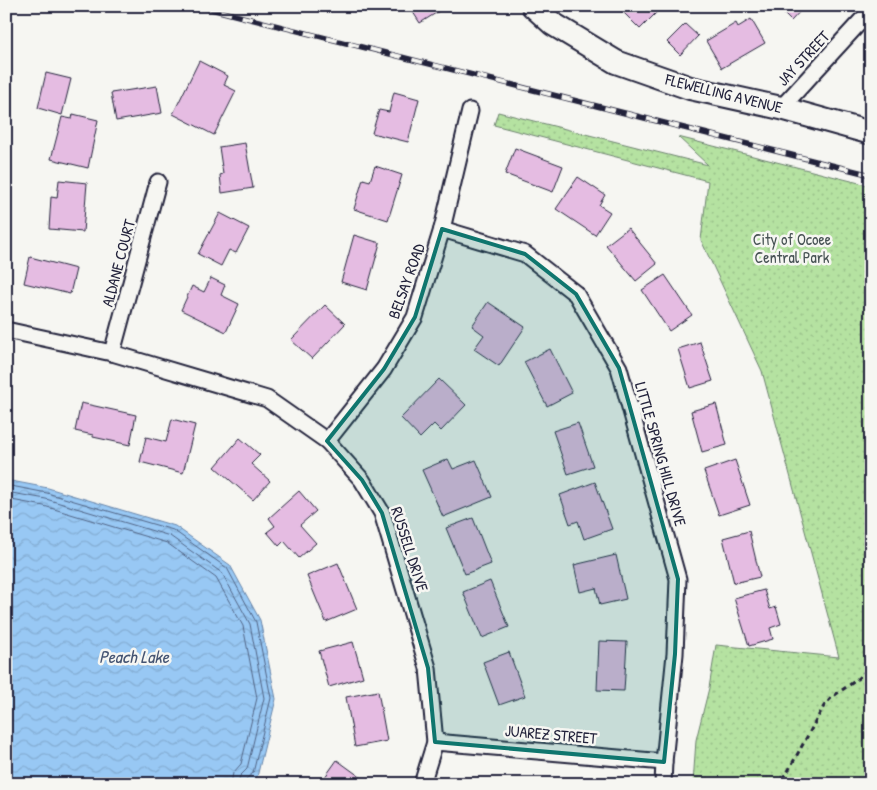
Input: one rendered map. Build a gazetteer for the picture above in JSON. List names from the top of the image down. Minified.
{"streets":{"street":["JAY STREET","FLEWELLING AVENUE","ALDANE COURT","BELSAY ROAD","LITTLE SPRING HILL DRIVE","RUSSELL DRIVE","JUAREZ STREET"]},"crossings":[["JAY STREET","FLEWELLING AVENUE"],["ALDANE COURT","RUSSELL DRIVE"],["BELSAY ROAD","LITTLE SPRING HILL DRIVE"],["BELSAY ROAD","RUSSELL DRIVE"],["LITTLE SPRING HILL DRIVE","JUAREZ STREET"],["RUSSELL DRIVE","JUAREZ STREET"]],"water":["Peach Lake"],"parks":["City of Ocoee Central Park"]}
